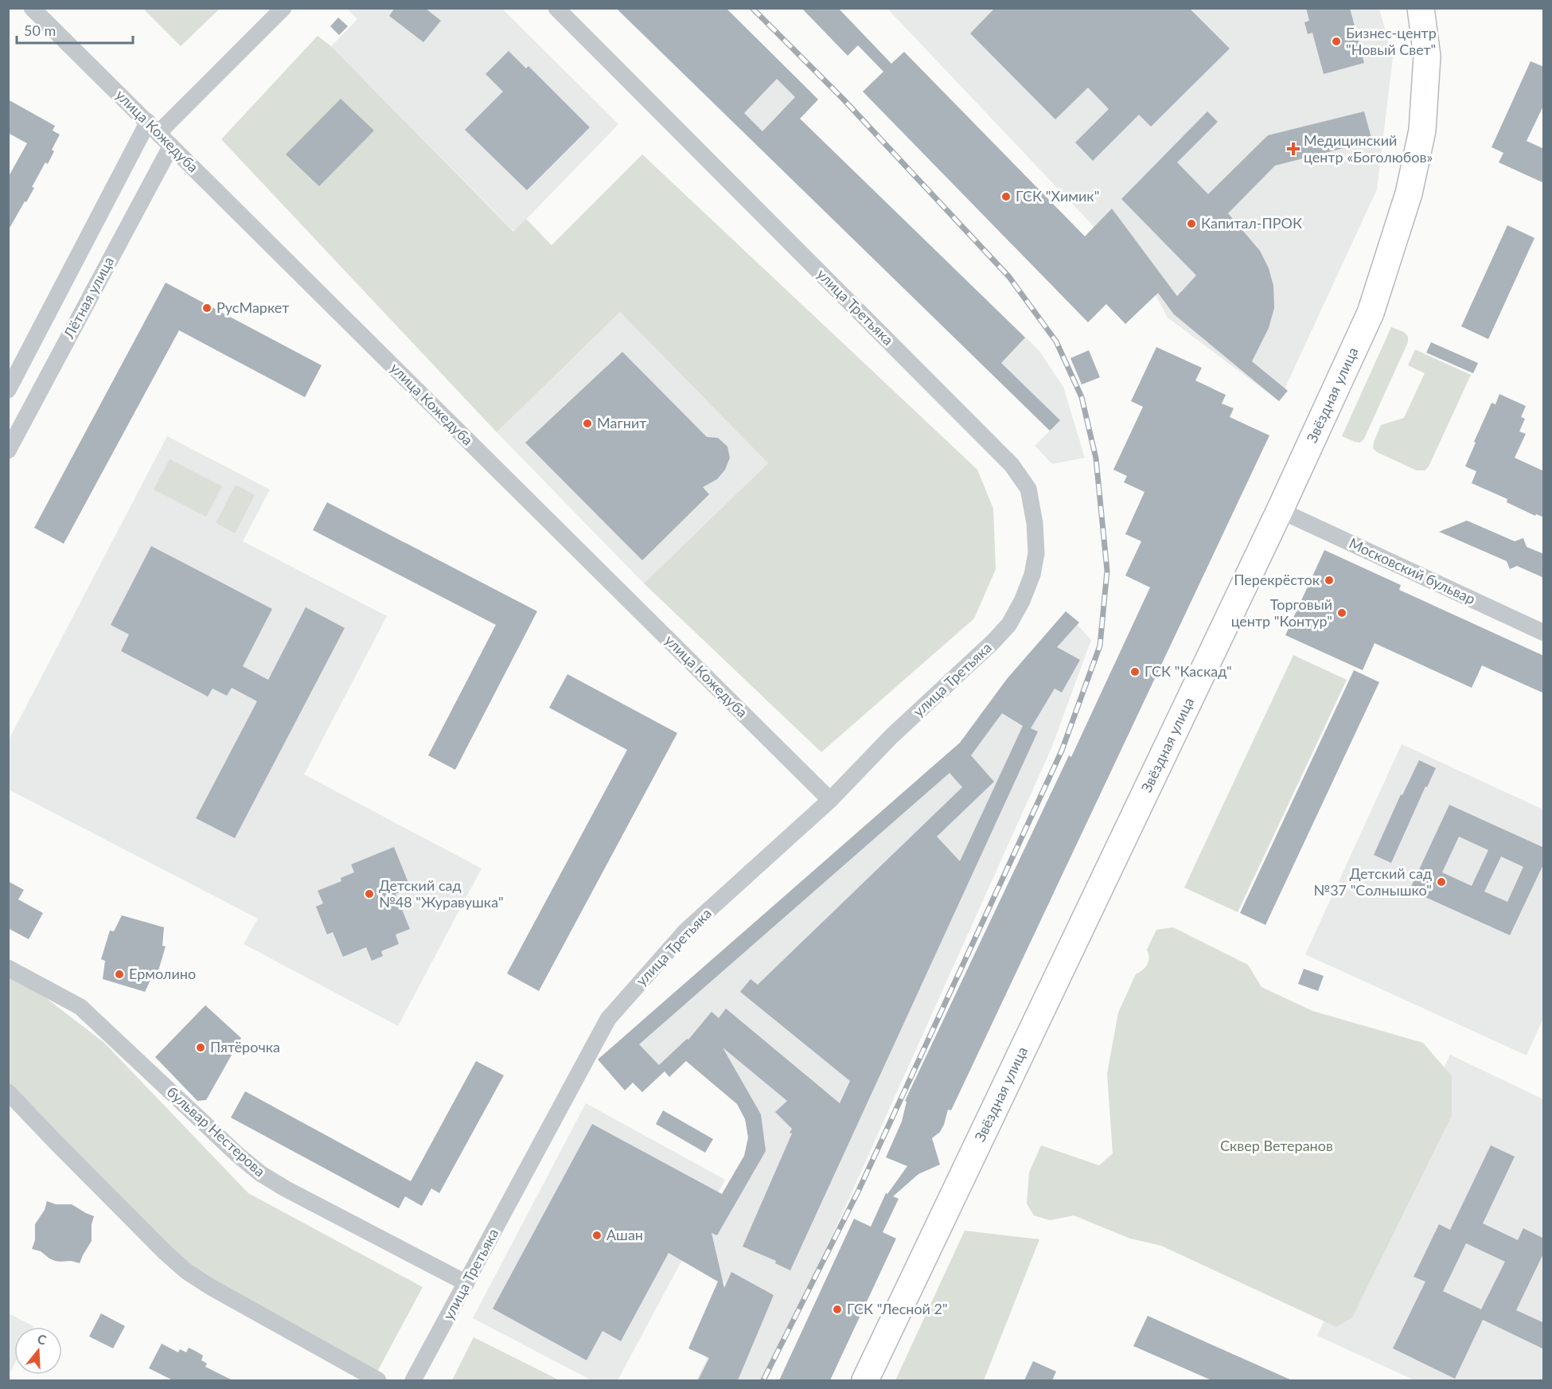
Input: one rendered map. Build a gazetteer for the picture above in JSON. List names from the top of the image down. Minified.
{"streets":{"main road":["Звёздная улица"],"street":["улица Кожедуба","Лётная улица","улица Третьяка","Московский бульвар","бульвар Нестерова"]},"crossings":[["улица Кожедуба","Лётная улица"],["улица Кожедуба","улица Третьяка"],["улица Третьяка","бульвар Нестерова"],["Звёздная улица","Московский бульвар"]],"parks":["Сквер Ветеранов"],"places":{"other":["Бизнес-центр \"Новый Свет\"","ГСК \"Химик\"","Капитал-ПРОК","РусМаркет","Магнит","Перекрёсток","Торговый центр \"Контур\"","ГСК \"Каскад\"","Детский сад №37 \"Солнышко\"","Детский сад №48 \"Журавушка\"","Ермолино","Пятёрочка","Ашан","ГСК \"Лесной 2\""],"health":["Медицинский центр «Боголюбов»"]},"scale_bar":"50 m","north":"top"}
